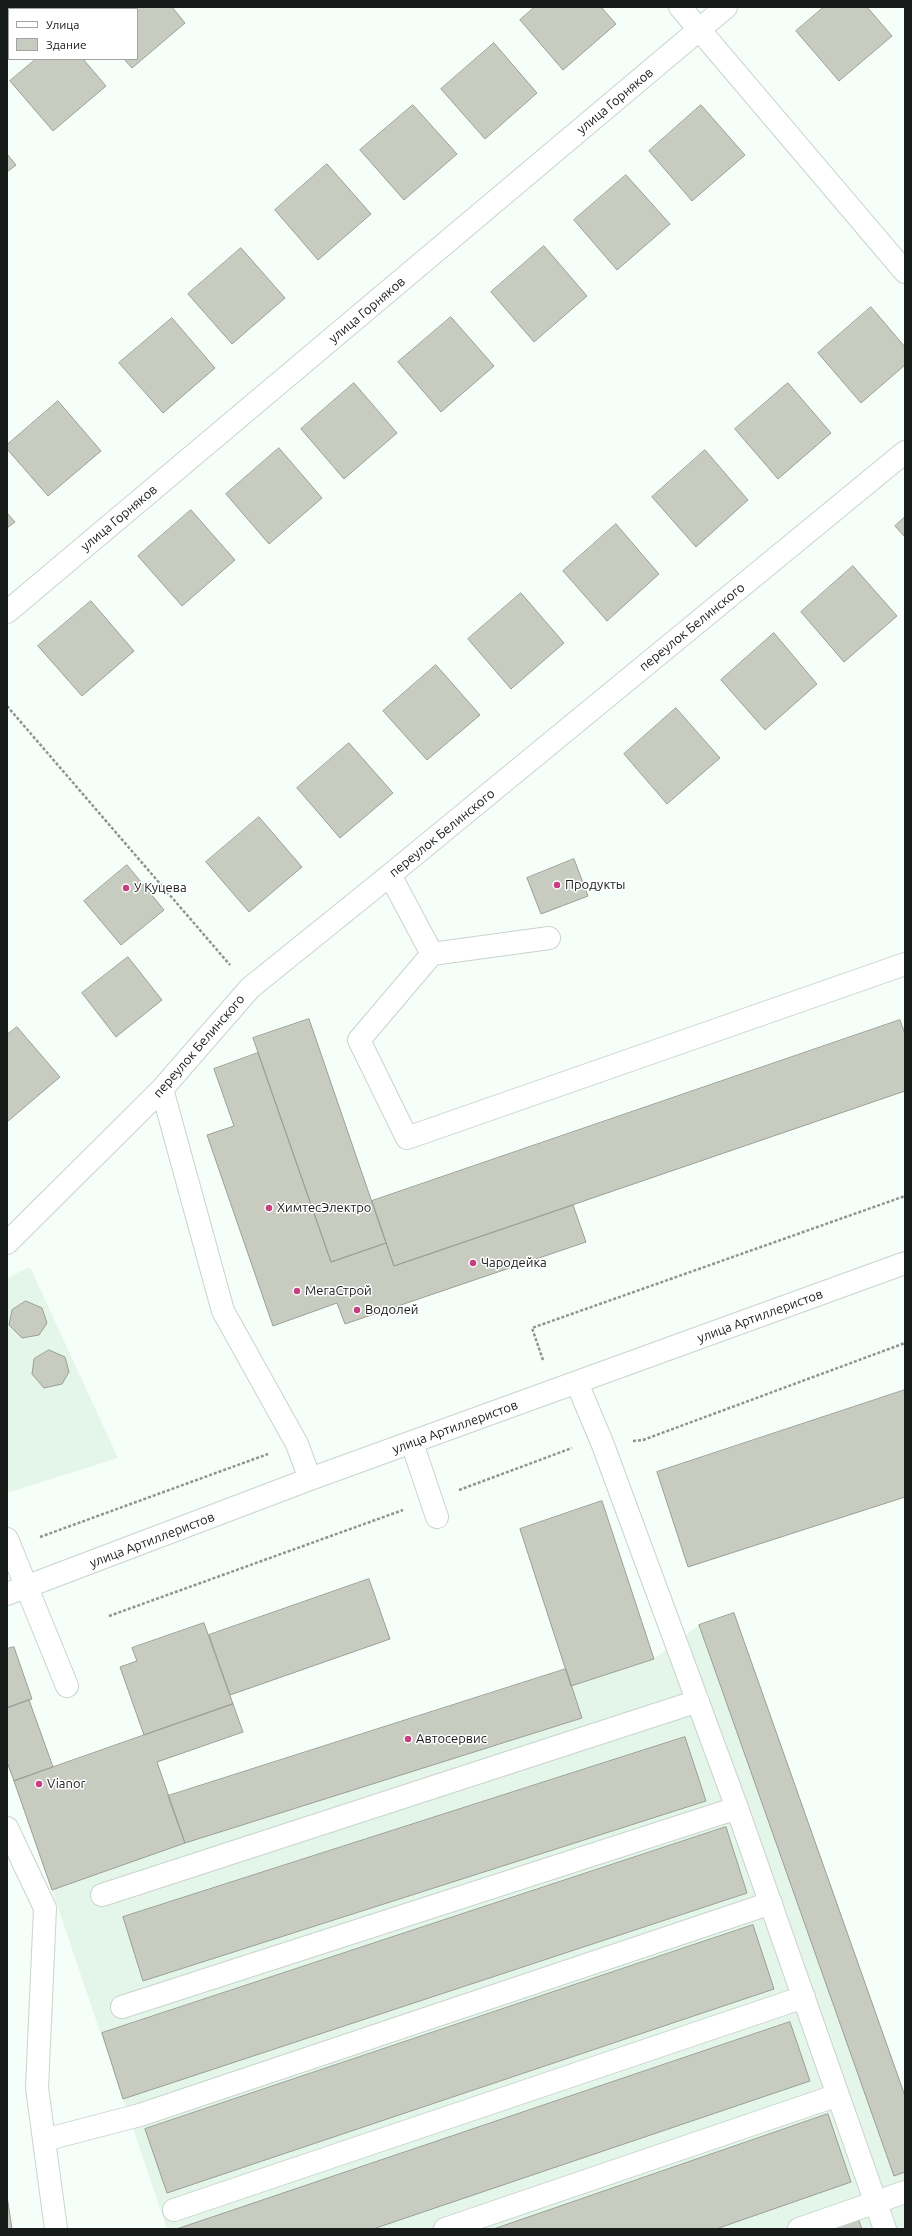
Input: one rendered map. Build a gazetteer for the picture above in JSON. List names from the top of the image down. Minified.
{"streets":{"street":["улица Горняков","переулок Белинского","улица Артиллеристов"]},"places":["Продукты","У Куцева","ХимтесЭлектро","Чародейка","МегаСтрой","Водолей","Автосервис","Vianor"],"legend":["Улица","Здание"]}
